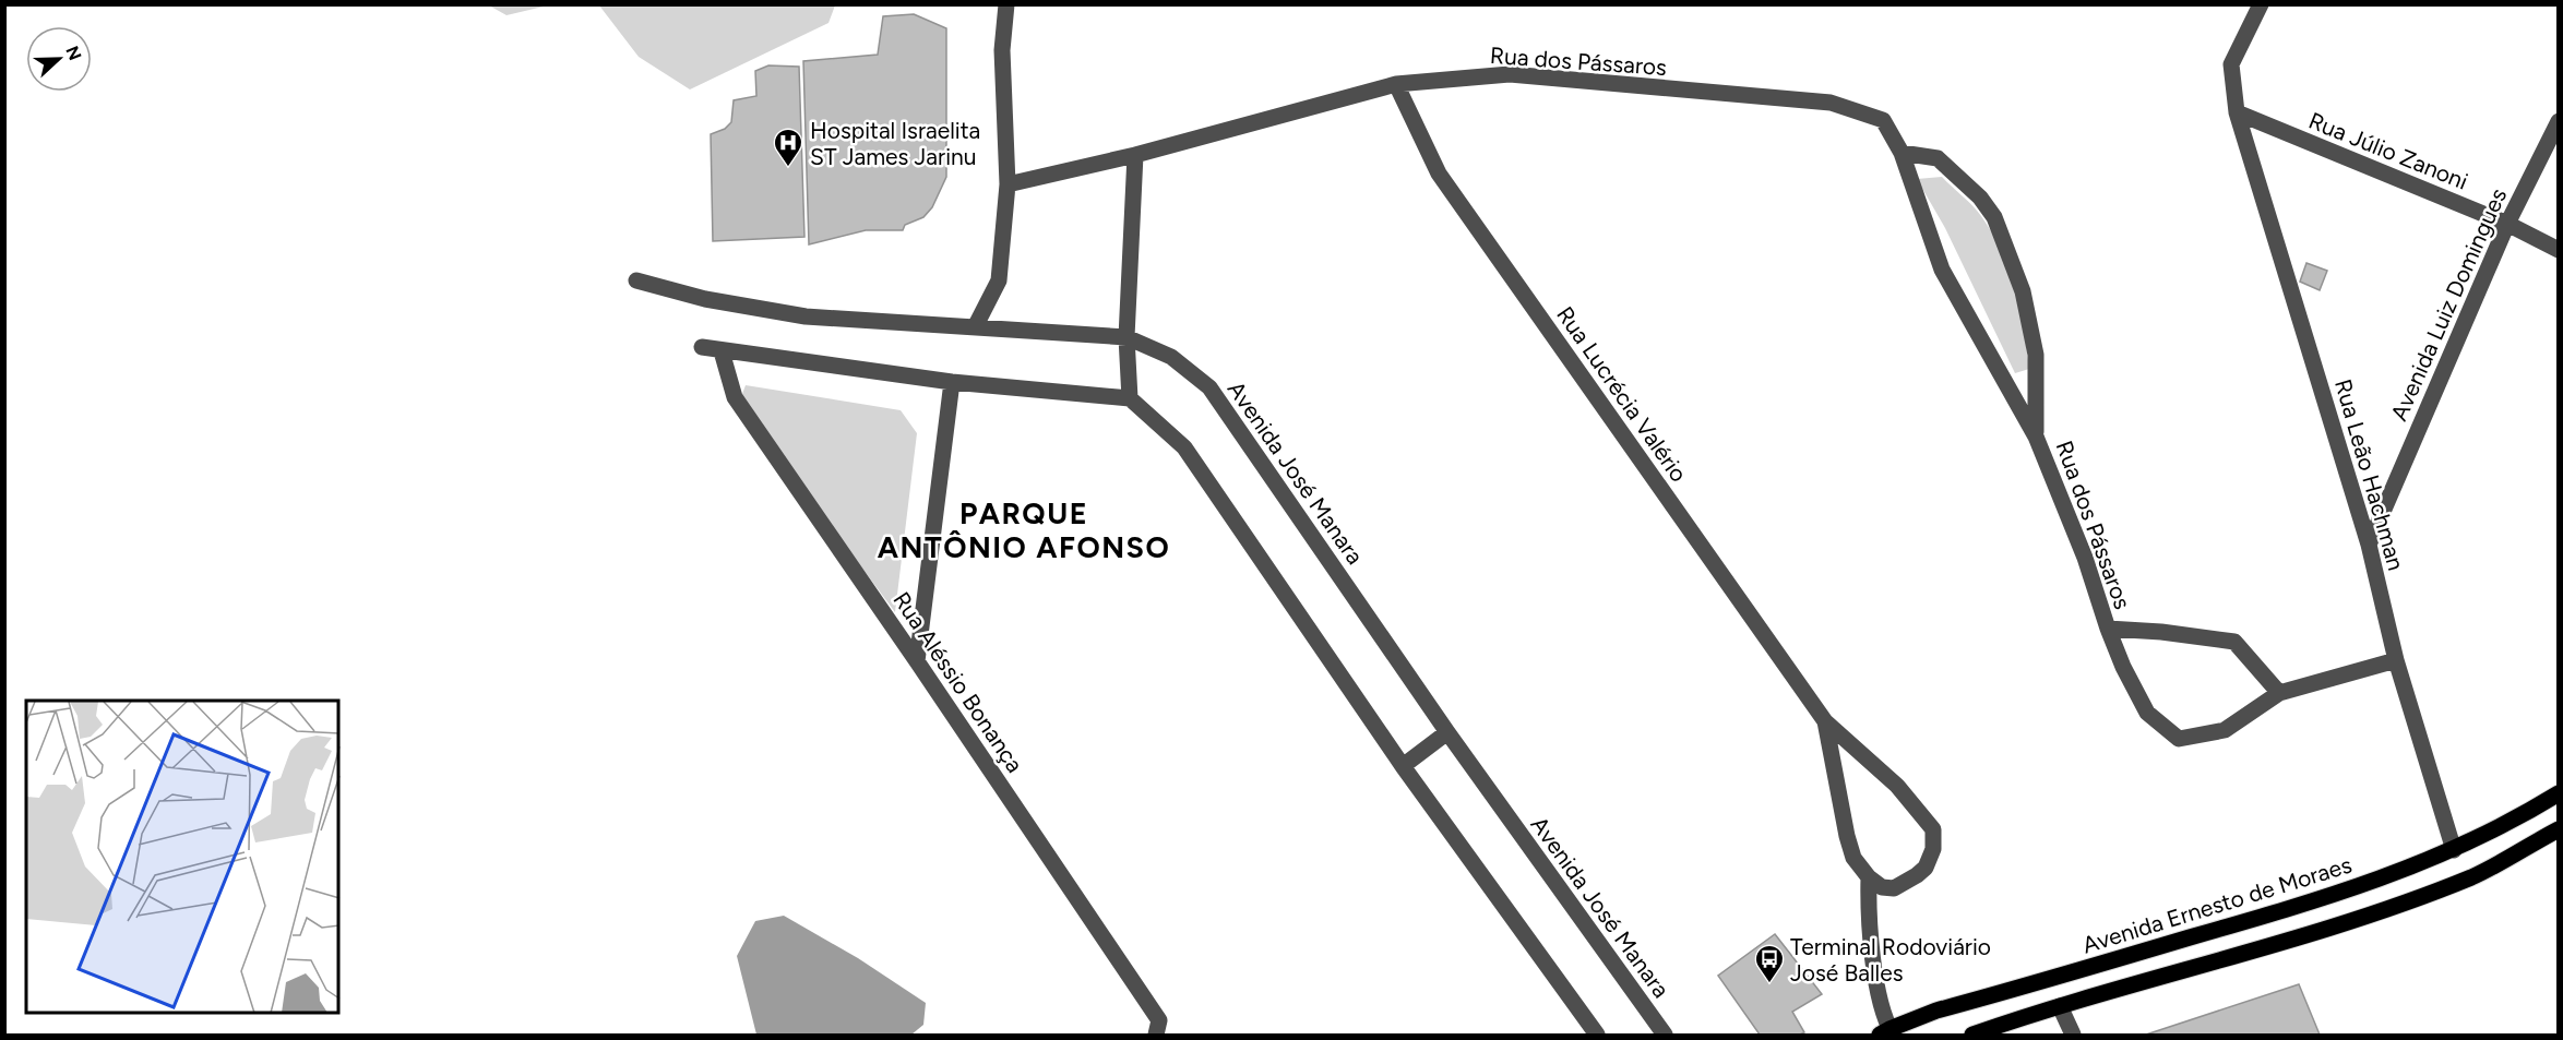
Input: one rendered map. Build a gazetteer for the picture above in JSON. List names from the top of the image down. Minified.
{"streets":{"main road":["Avenida Ernesto de Moraes"],"street":["Rua dos Pássaros","Rua Júlio Zanoni","Avenida Luiz Domingues","Rua Lucrécia Valério","Avenida José Manara","Rua Leão Hachman","Rua Aléssio Bonança"]},"crossings":[["Rua dos Pássaros","Rua Lucrécia Valério"],["Rua dos Pássaros","Rua Leão Hachman"],["Rua Júlio Zanoni","Avenida Luiz Domingues"],["Rua Júlio Zanoni","Rua Leão Hachman"],["Avenida Luiz Domingues","Rua Leão Hachman"],["Rua Leão Hachman","Avenida Ernesto de Moraes"]],"districts":["PARQUE ANTÔNIO AFONSO"],"places":{"hospital":["Hospital Israelita ST James Jarinu"],"bus stop":["Terminal Rodoviário José Balles"]},"north":"right"}
